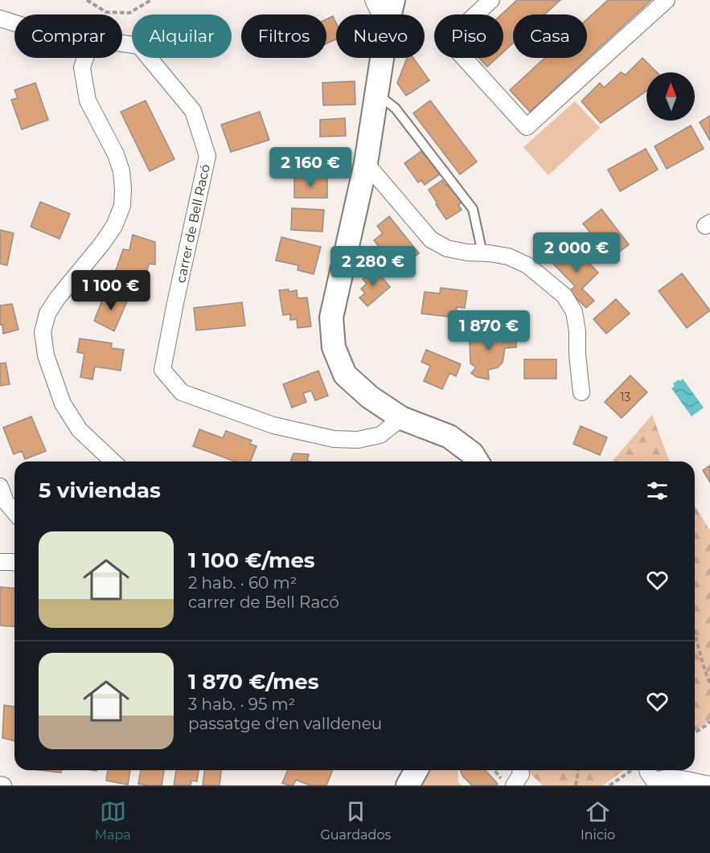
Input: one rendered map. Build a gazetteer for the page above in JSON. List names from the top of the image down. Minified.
{"streets":{"street":["carrer de Bell Racó"]},"house_numbers":["13"],"north":"top","page":{"chip":["Comprar","Alquilar","Filtros","Nuevo","Piso","Casa"],"price":["2 160 €","2 000 €","2 280 €","1 100 €","1 870 €"],"heading":"5 viviendas","list":[{"name":"1 100 €/mes","note":"2 hab. · 60 m² · carrer de Bell Racó"},{"name":"1 870 €/mes","note":"3 hab. · 95 m² · passatge d'en valldeneu"}],"tabs":["Mapa","Guardados","Inicio"]}}
